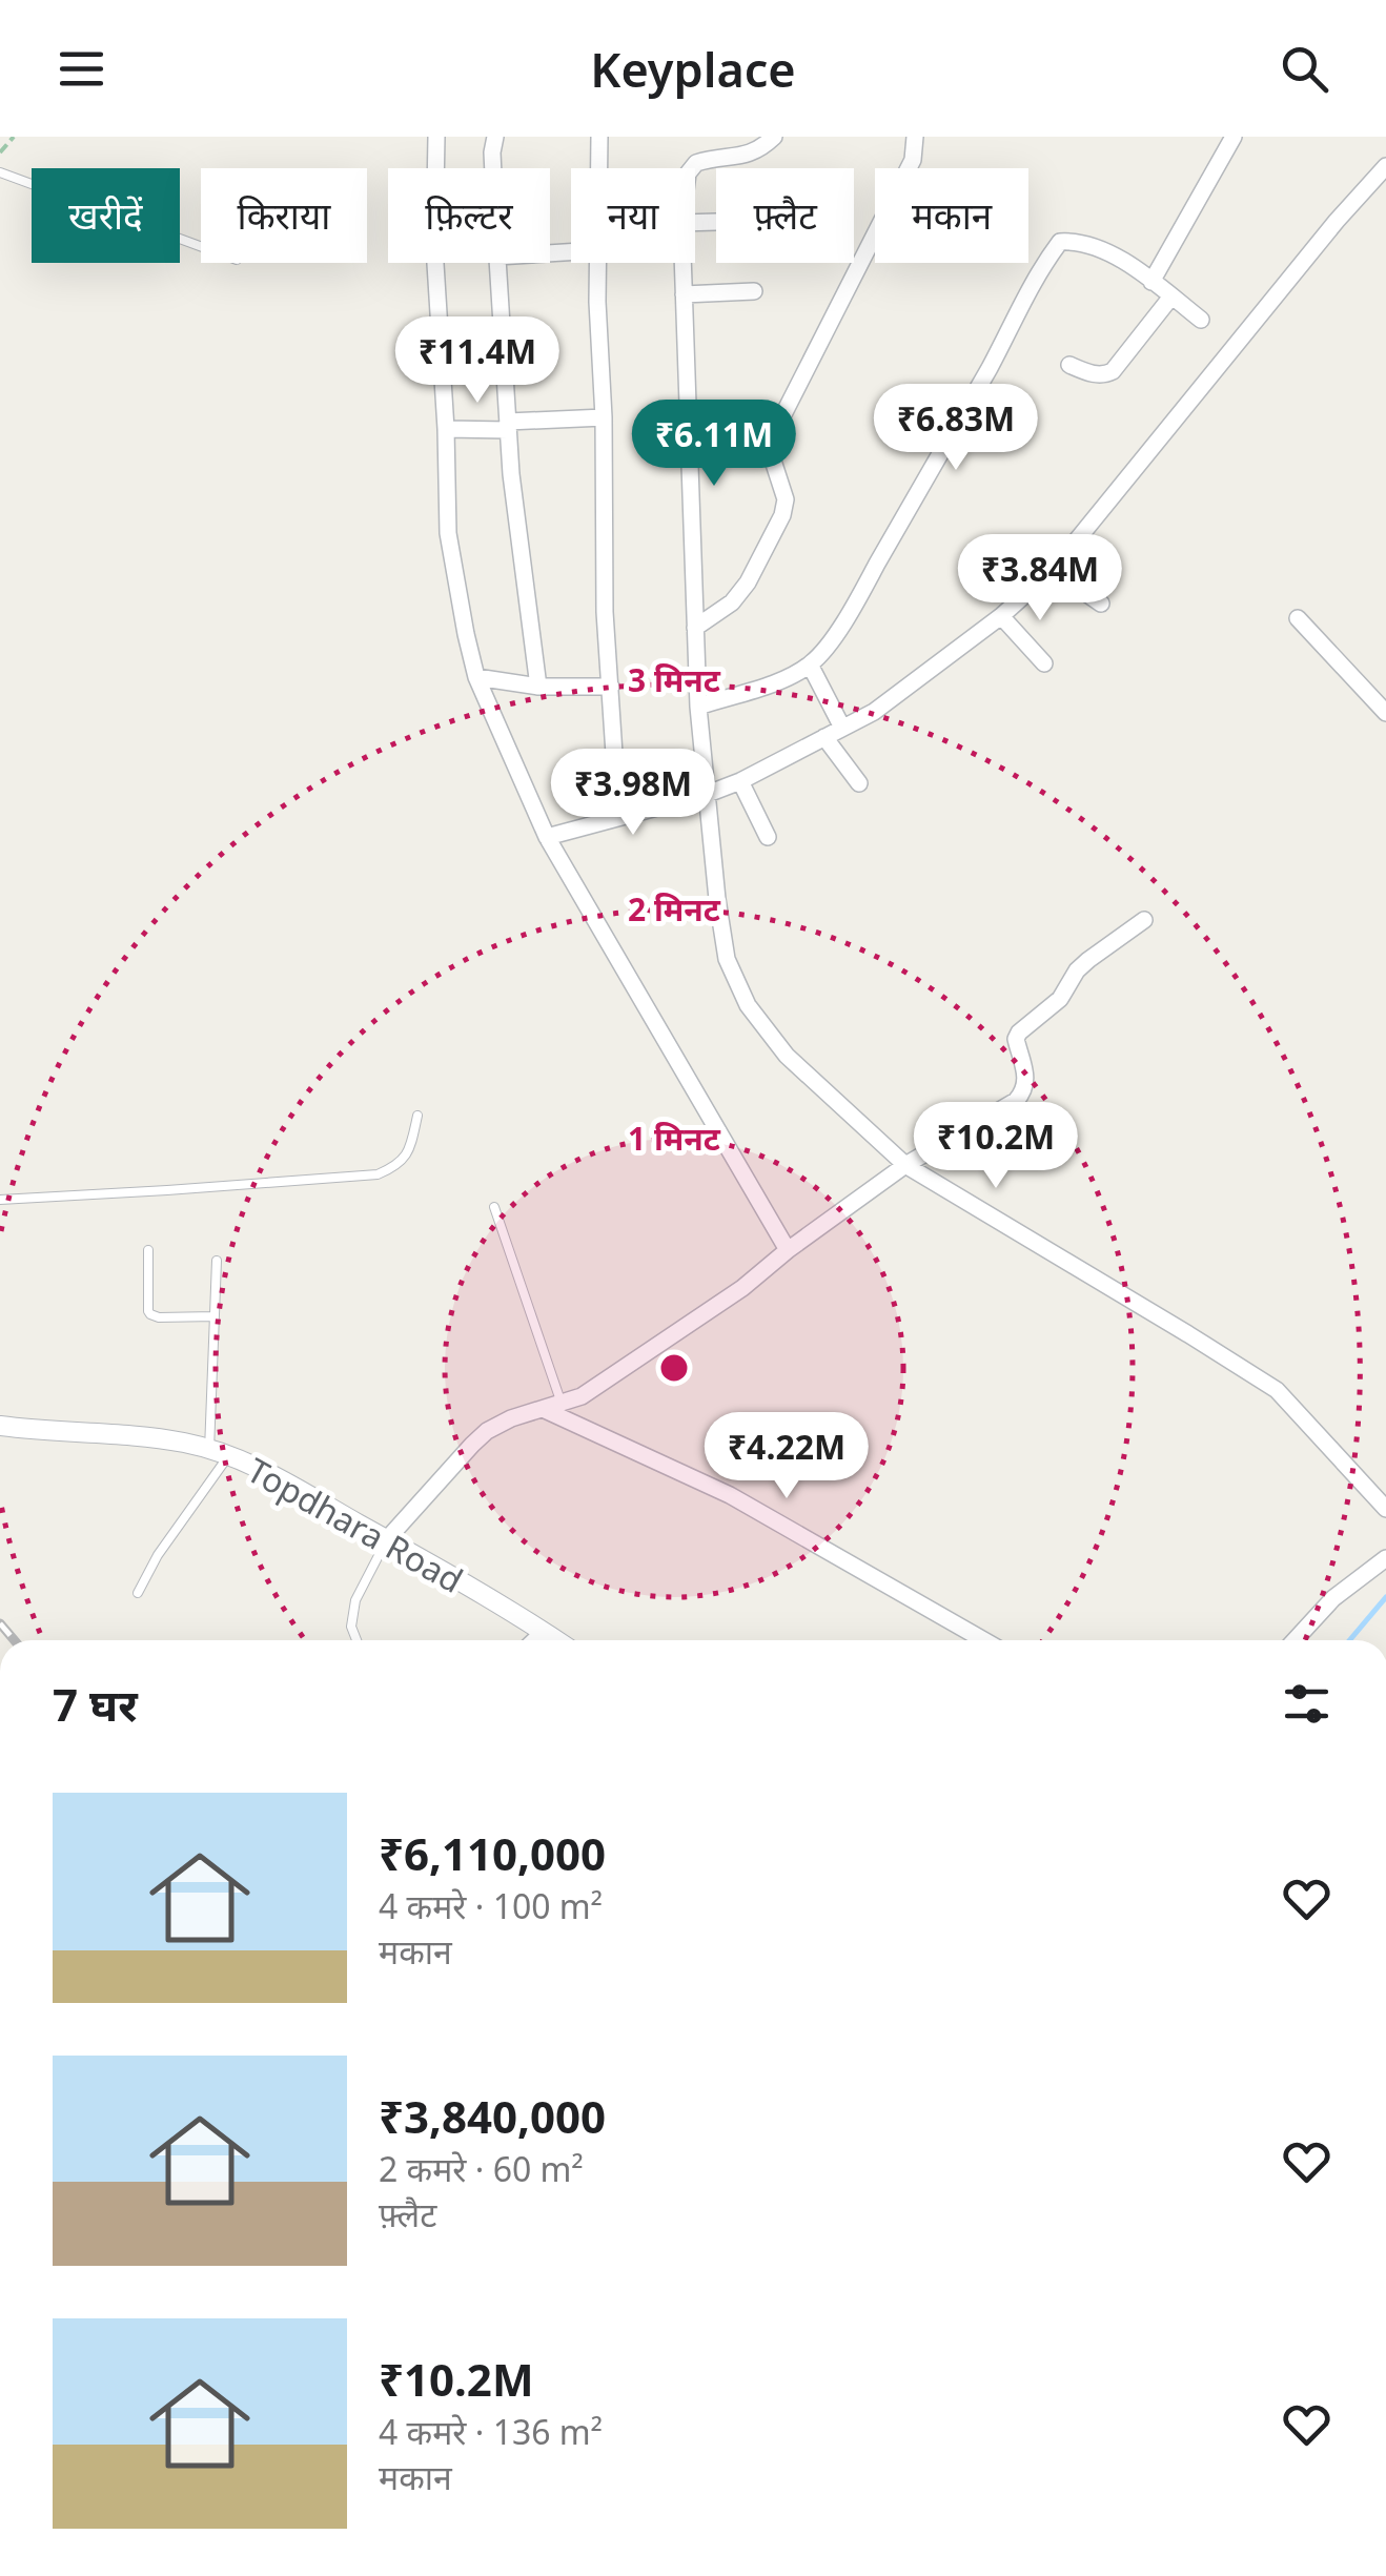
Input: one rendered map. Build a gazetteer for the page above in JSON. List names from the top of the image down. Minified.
{"streets":{"street":["Topdhara Road"]},"page":{"header":"Keyplace","chip":["खरीदें","किराया","फ़िल्टर","नया","फ़्लैट","मकान"],"price":["₹11.4M","₹6.83M","₹6.11M","₹3.84M","₹3.98M","₹10.2M","₹4.22M"],"heading":"7 घर","list":[{"name":"₹6,110,000","note":"4 कमरे · 100 m² · मकान"},{"name":"₹3,840,000","note":"2 कमरे · 60 m² · फ़्लैट"},{"name":"₹10.2M","note":"4 कमरे · 136 m² · मकान"}]},"rings":["3 मिनट","2 मिनट","1 मिनट"]}
